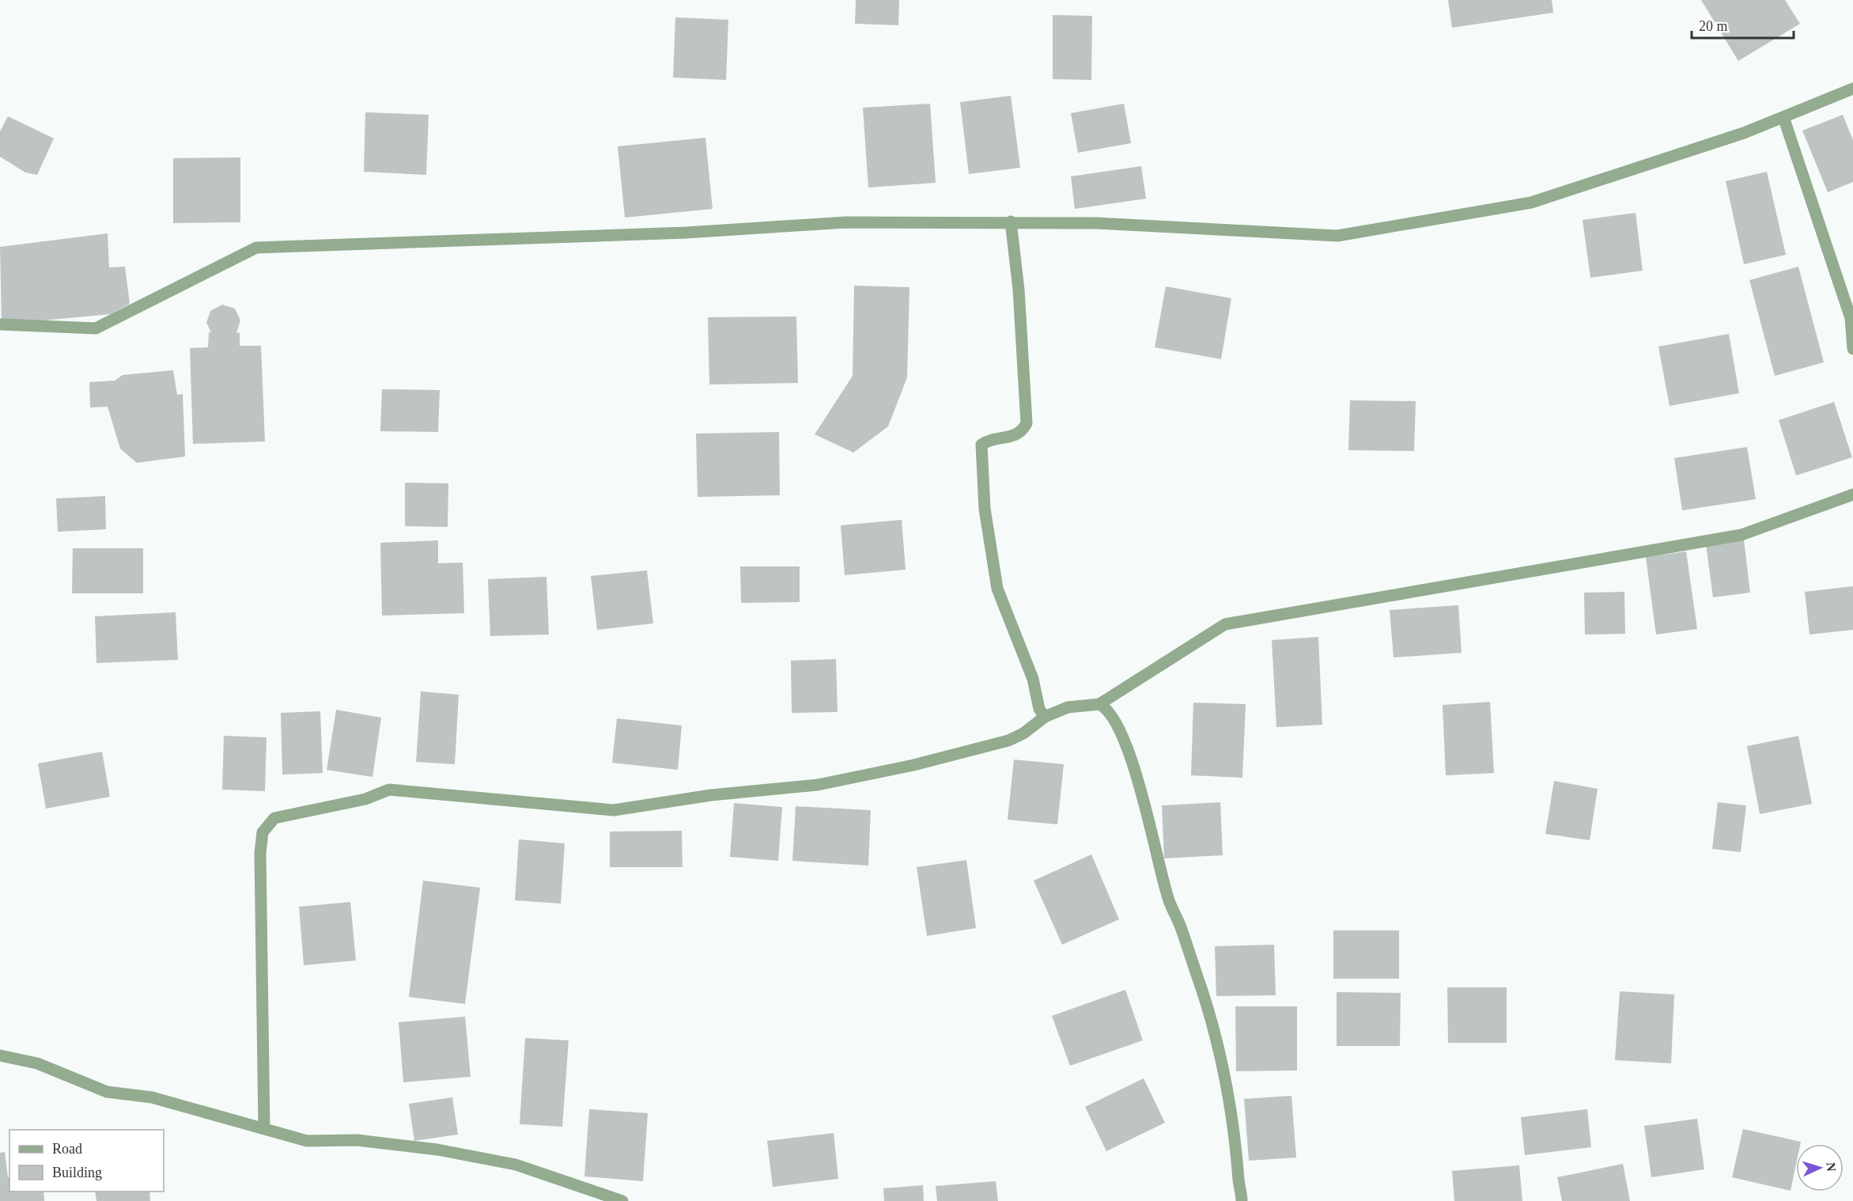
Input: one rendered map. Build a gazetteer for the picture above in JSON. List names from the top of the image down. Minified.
{"legend":["Road","Building"],"scale_bar":"20 m","north":"right"}
